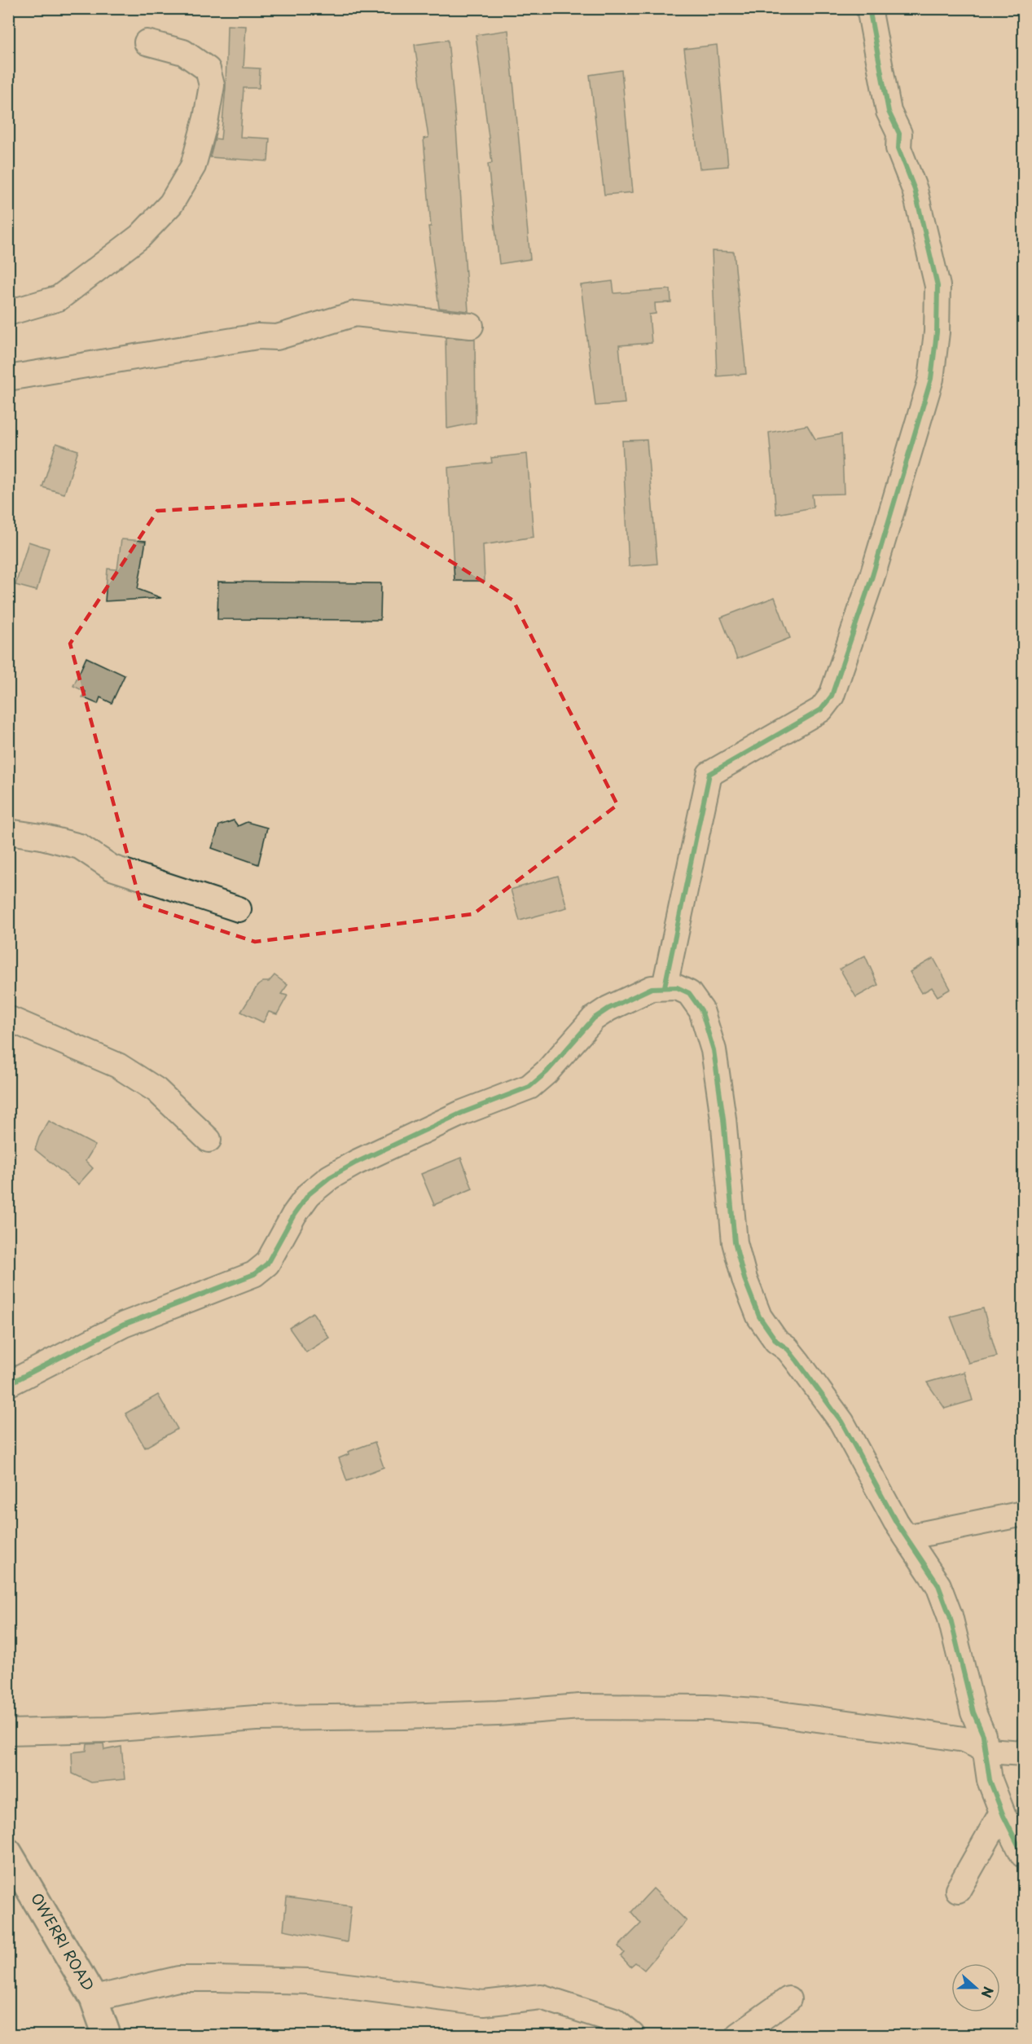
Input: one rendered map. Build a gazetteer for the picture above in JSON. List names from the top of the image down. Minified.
{"streets":{"main road":["OWERRI ROAD"]},"north":"right"}
